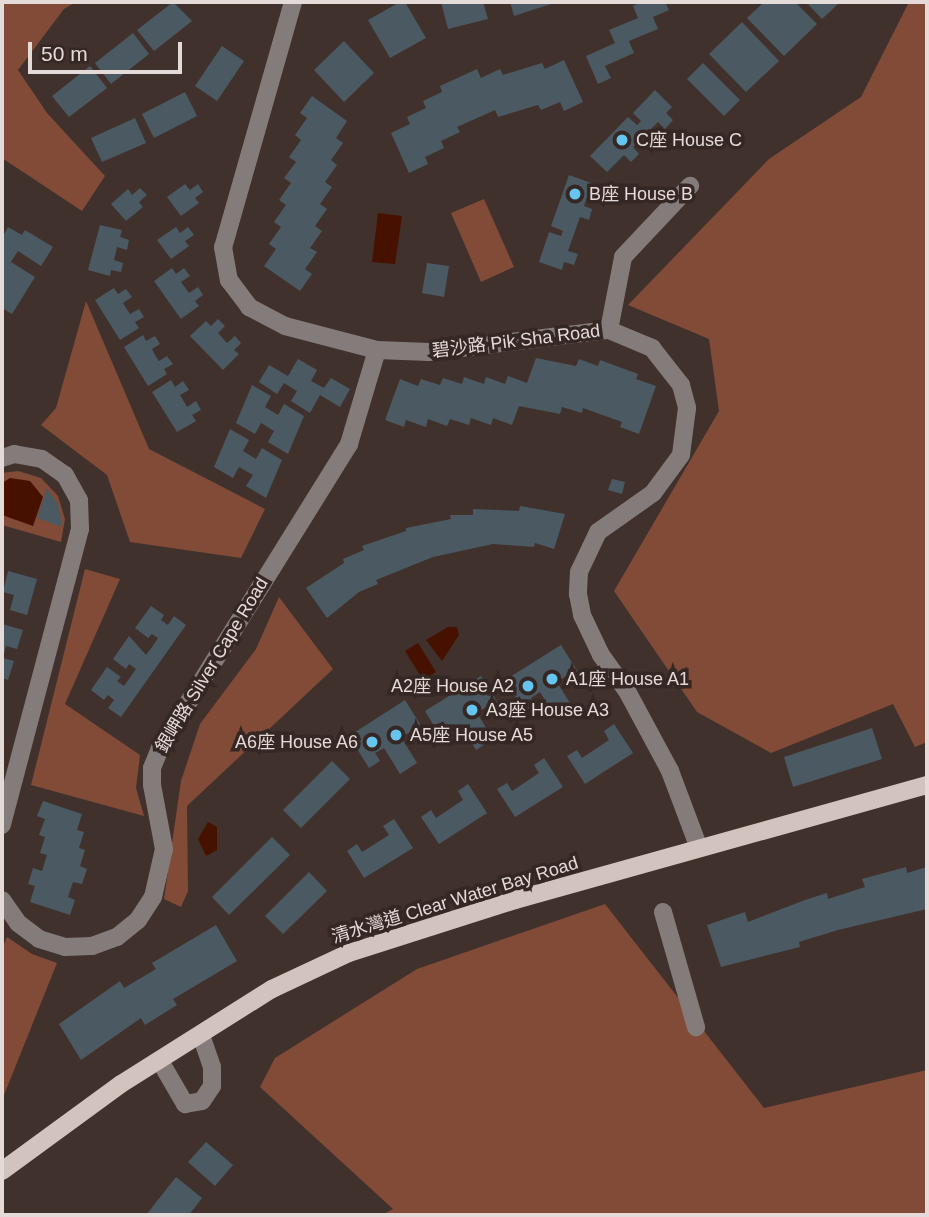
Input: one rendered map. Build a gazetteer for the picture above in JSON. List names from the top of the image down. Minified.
{"streets":{"main road":["清水灣道 Clear Water Bay Road"],"street":["碧沙路 Pik Sha Road","銀岬路 Silver Cape Road"]},"crossings":[["碧沙路 Pik Sha Road","銀岬路 Silver Cape Road"],["碧沙路 Pik Sha Road","清水灣道 Clear Water Bay Road"]],"places":["C座 House C","B座 House B","A1座 House A1","A2座 House A2","A3座 House A3","A5座 House A5","A6座 House A6"],"scale_bar":"50 m"}
